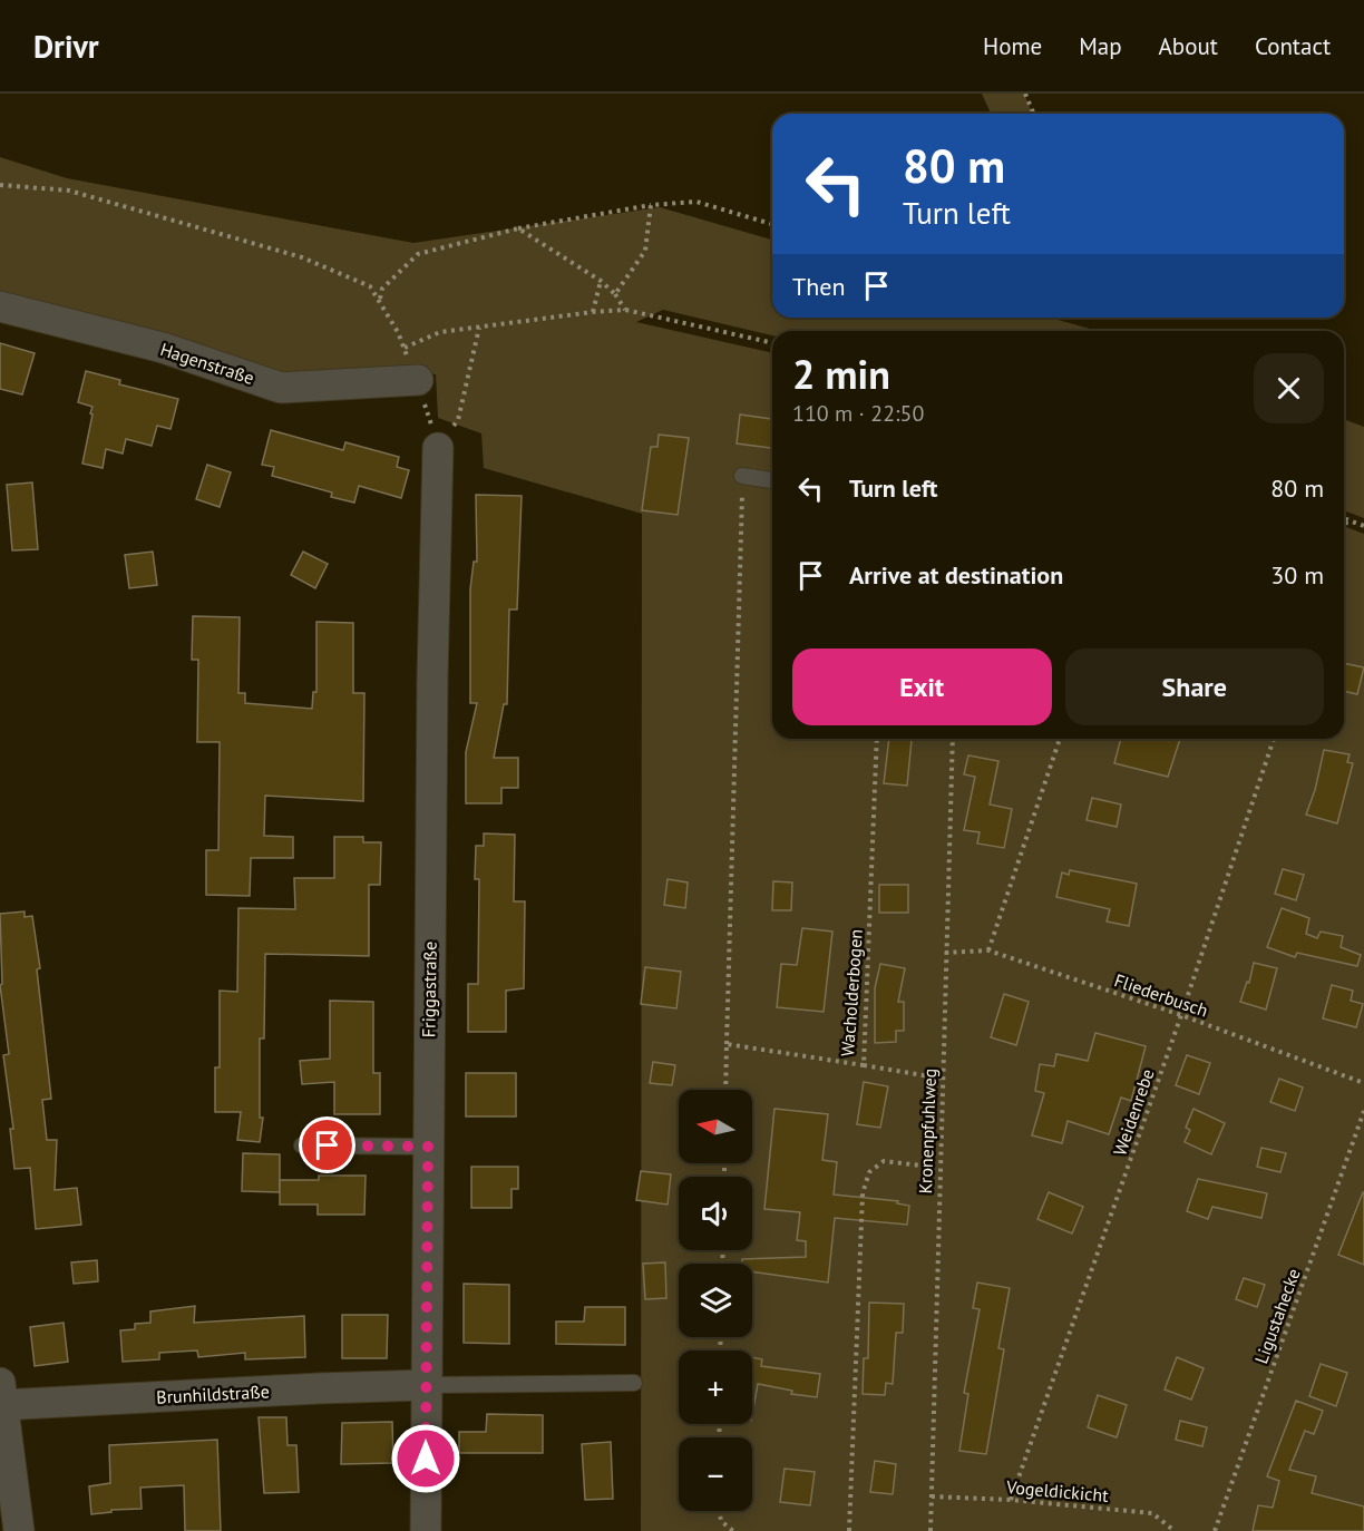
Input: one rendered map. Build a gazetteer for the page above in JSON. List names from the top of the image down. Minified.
{"streets":{"street":["Hagenstraße","Friggastraße","Brunhildstraße"],"path":["Wacholderbogen","Fliederbusch","Weidenrebe","Kronenpfuhlweg","Ligustahecke","Vogeldickicht"]},"crossings":[["Friggastraße","Brunhildstraße"],["Fliederbusch","Weidenrebe"],["Fliederbusch","Kronenpfuhlweg"],["Weidenrebe","Vogeldickicht"],["Kronenpfuhlweg","Vogeldickicht"]],"north":"left","page":{"header":"Drivr","nav":["Home","Map","About","Contact"],"turn":["80 m","Turn left"],"then":"Then","heading":["2 min","110 m · 22:50"],"list":[{"name":"Turn left","value":"80 m"},{"name":"Arrive at destination","value":"30 m"}],"buttons":["Exit","Share"],"map_buttons":["+","−"]}}
